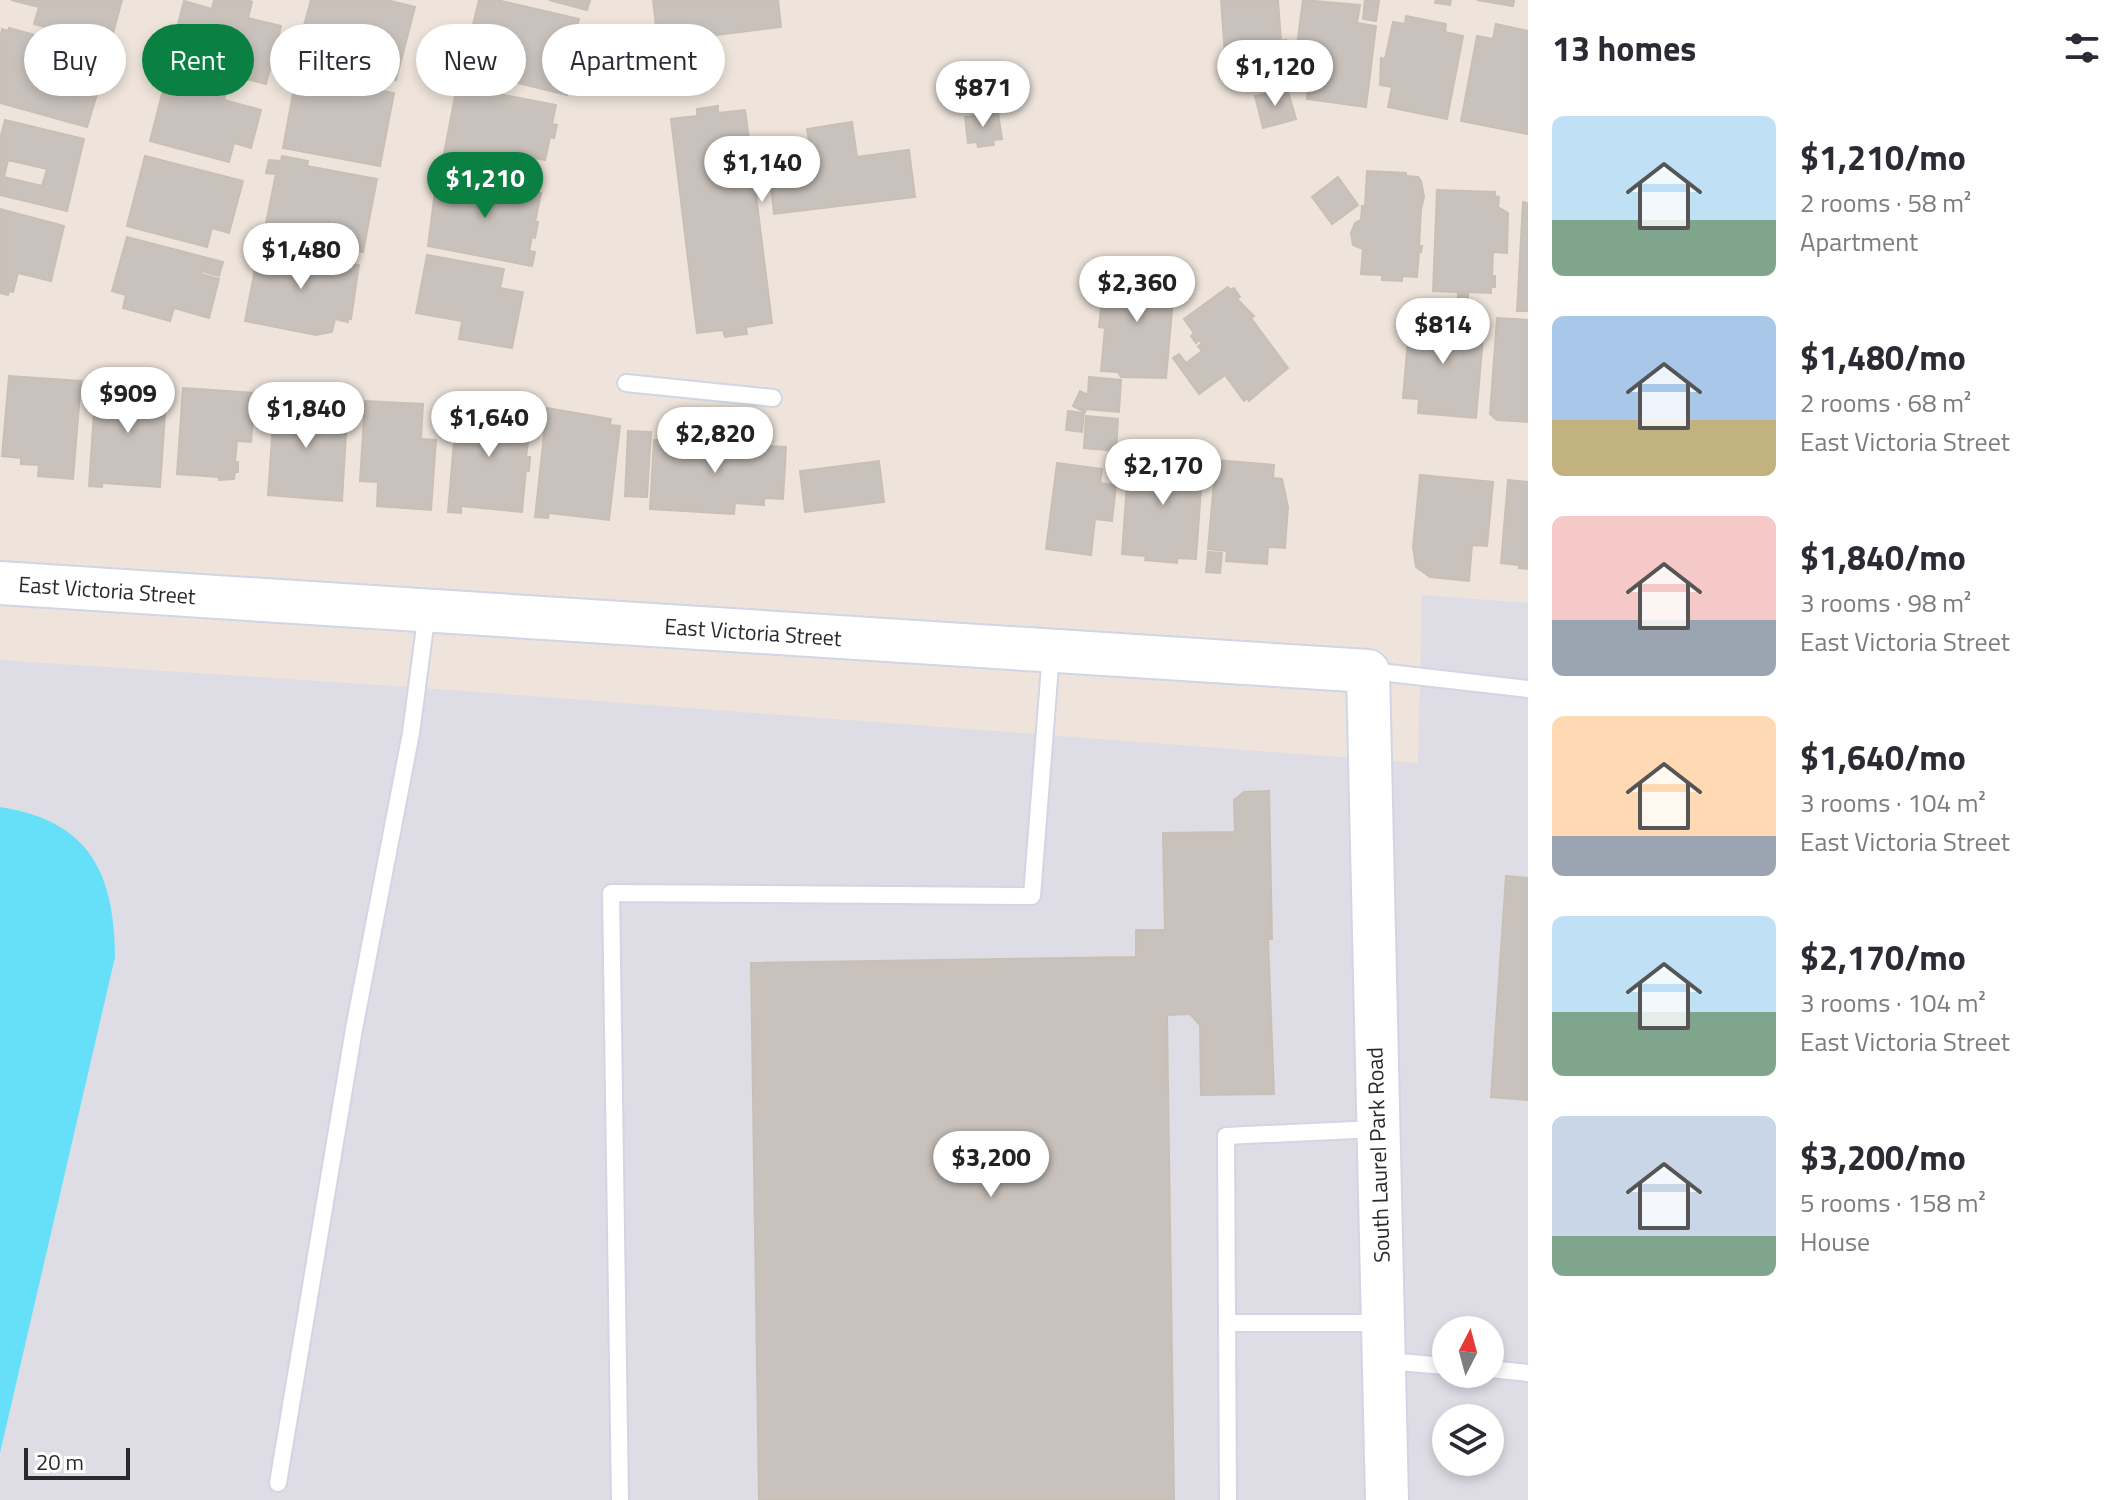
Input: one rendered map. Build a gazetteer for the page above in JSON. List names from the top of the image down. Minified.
{"streets":{"street":["East Victoria Street","South Laurel Park Road"]},"crossings":[["East Victoria Street","South Laurel Park Road"]],"scale_bar":"20 m","north":"top","page":{"heading":"13 homes","chip":["Buy","Rent","Filters","New","Apartment"],"price":["$1,120","$871","$1,140","$1,210","$1,480","$2,360","$814","$909","$1,840","$1,640","$2,820","$2,170","$3,200"],"list":[{"name":"$1,210/mo","note":"2 rooms · 58 m² · Apartment"},{"name":"$1,480/mo","note":"2 rooms · 68 m² · East Victoria Street"},{"name":"$1,840/mo","note":"3 rooms · 98 m² · East Victoria Street"},{"name":"$1,640/mo","note":"3 rooms · 104 m² · East Victoria Street"},{"name":"$2,170/mo","note":"3 rooms · 104 m² · East Victoria Street"},{"name":"$3,200/mo","note":"5 rooms · 158 m² · House"}],"scale":"20 m"}}
